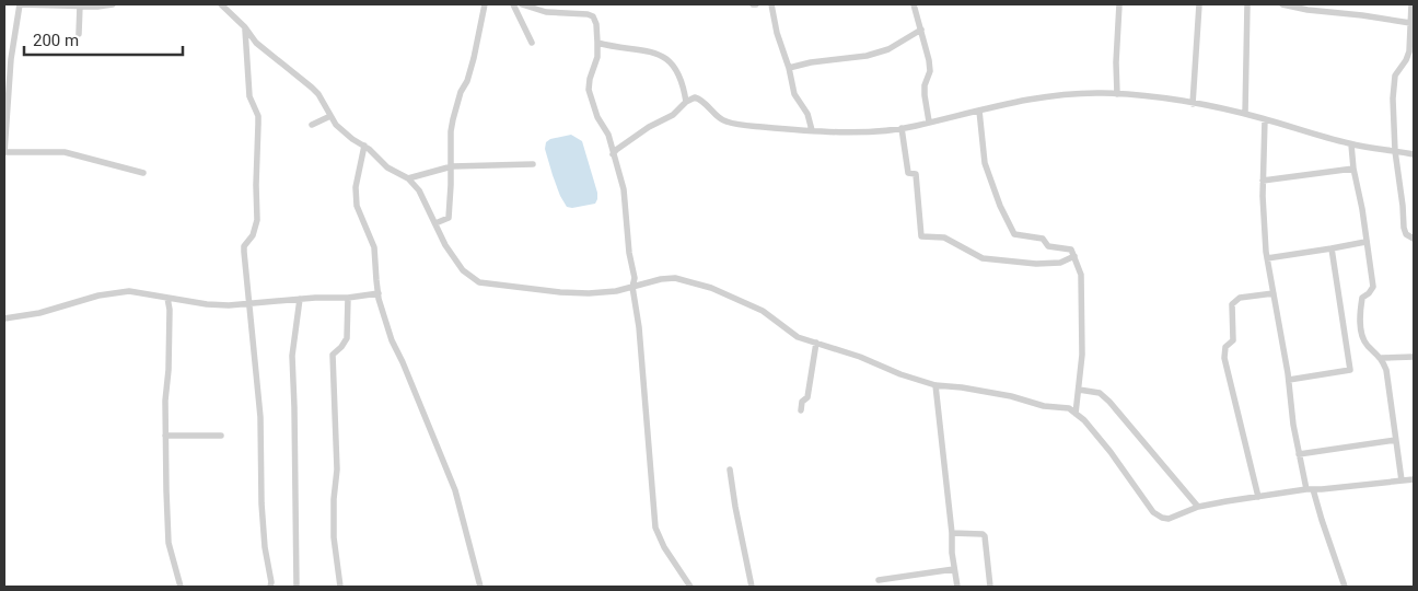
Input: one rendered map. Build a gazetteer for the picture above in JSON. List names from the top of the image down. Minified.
{"scale_bar":"200 m"}
